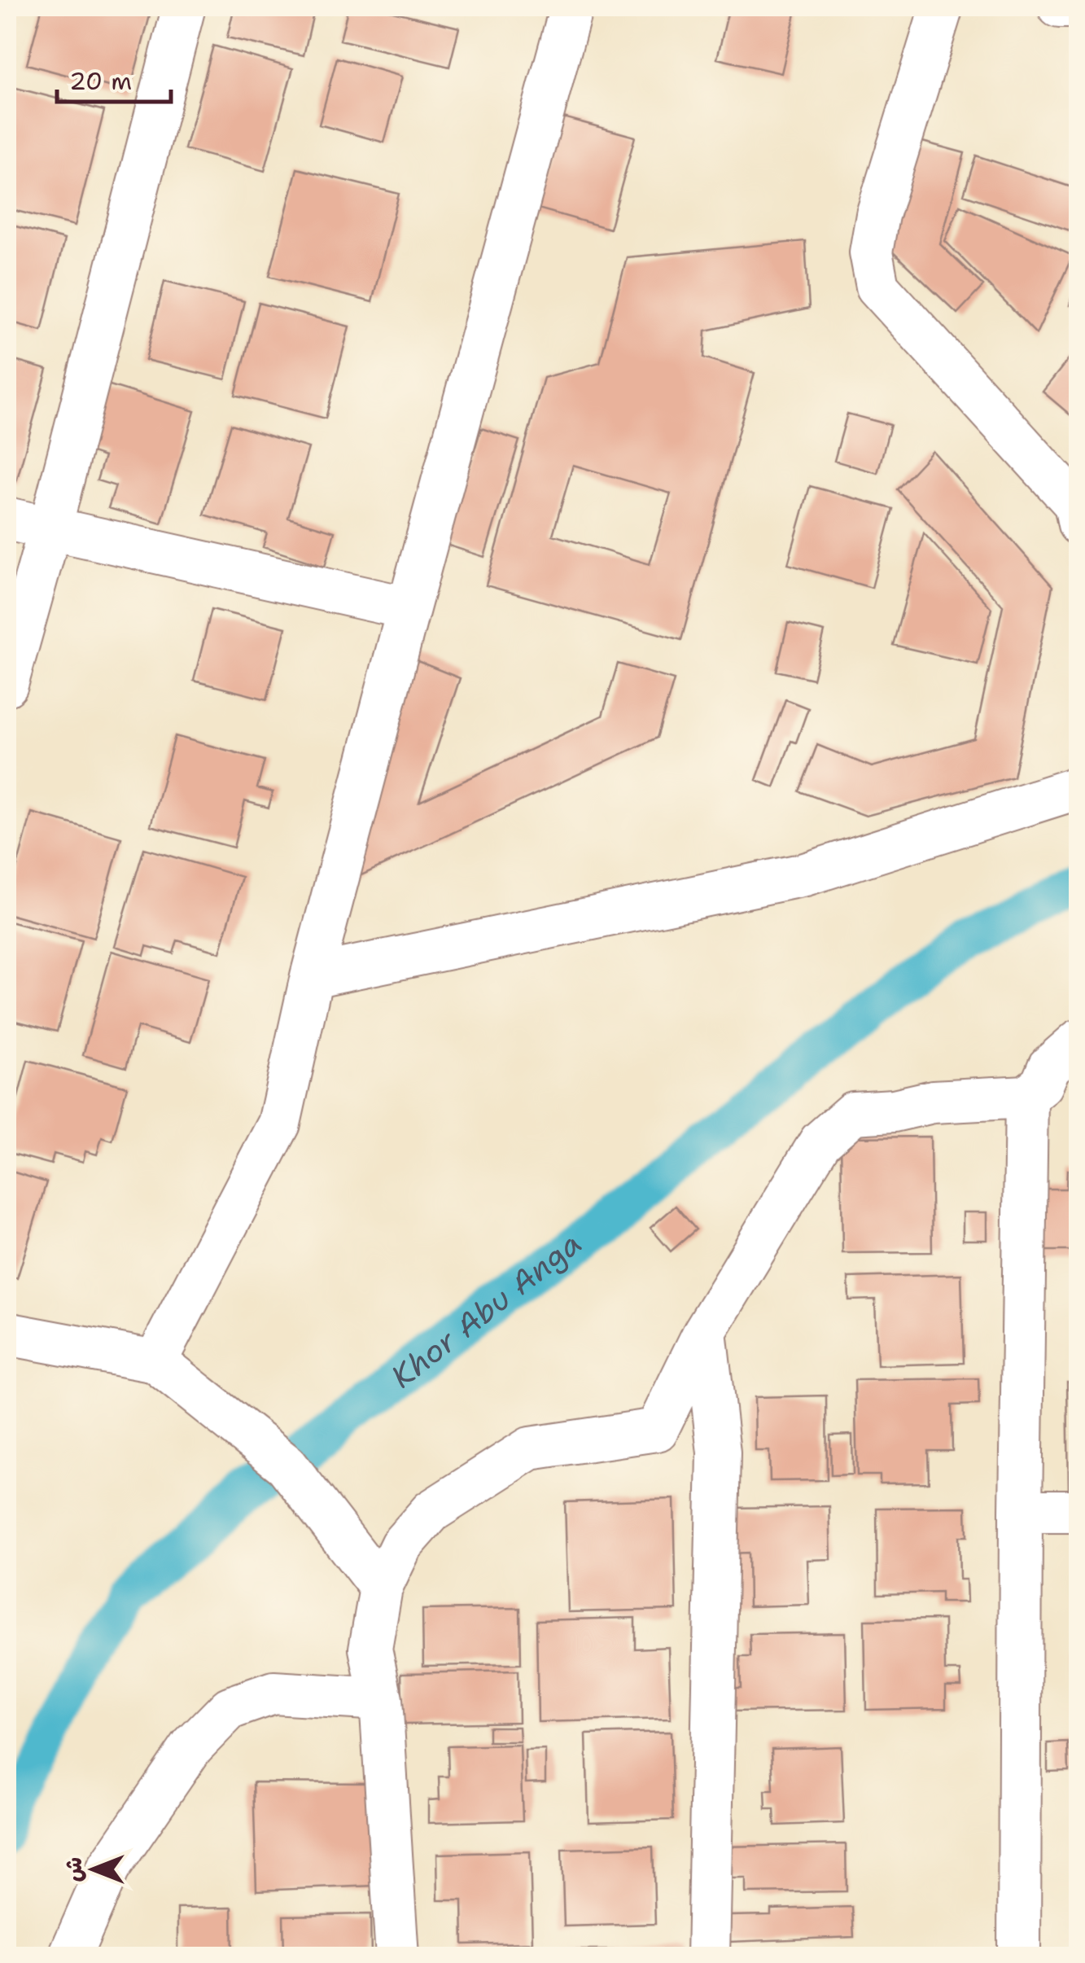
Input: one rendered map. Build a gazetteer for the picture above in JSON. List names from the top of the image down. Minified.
{"water":["Khor Abu Anga"],"scale_bar":"20 m","north":"left"}
